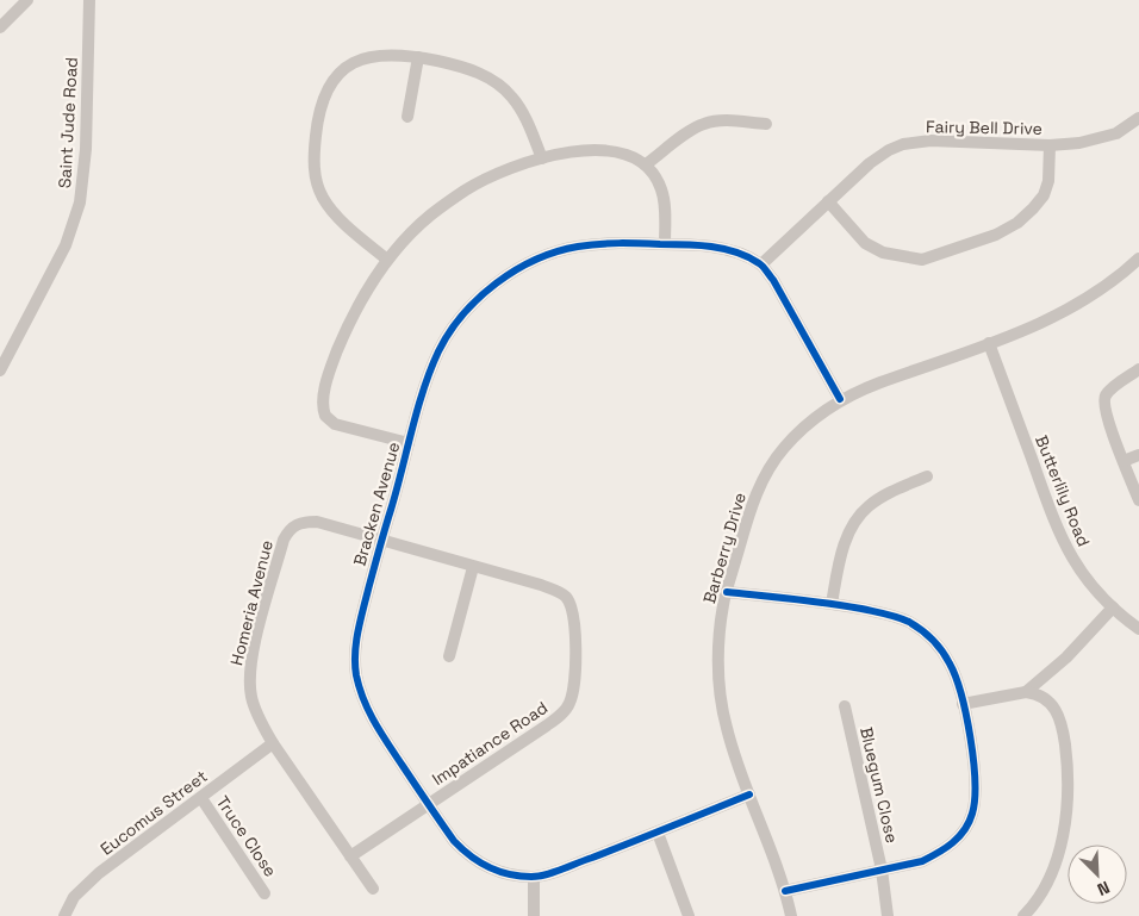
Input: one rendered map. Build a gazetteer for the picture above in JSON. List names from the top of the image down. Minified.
{"streets":{"street":["Saint Jude Road","Fairy Bell Drive","Butterlily Road","Bracken Avenue","Barberry Drive","Homeria Avenue","Impatiance Road","Bluegum Close","Eucomus Street","Truce Close"]},"crossings":[["Fairy Bell Drive","Bracken Avenue"],["Butterlily Road","Barberry Drive"],["Bracken Avenue","Barberry Drive"],["Bracken Avenue","Homeria Avenue"],["Bracken Avenue","Impatiance Road"],["Homeria Avenue","Impatiance Road"],["Homeria Avenue","Eucomus Street"],["Eucomus Street","Truce Close"]],"north":"bottom right"}
